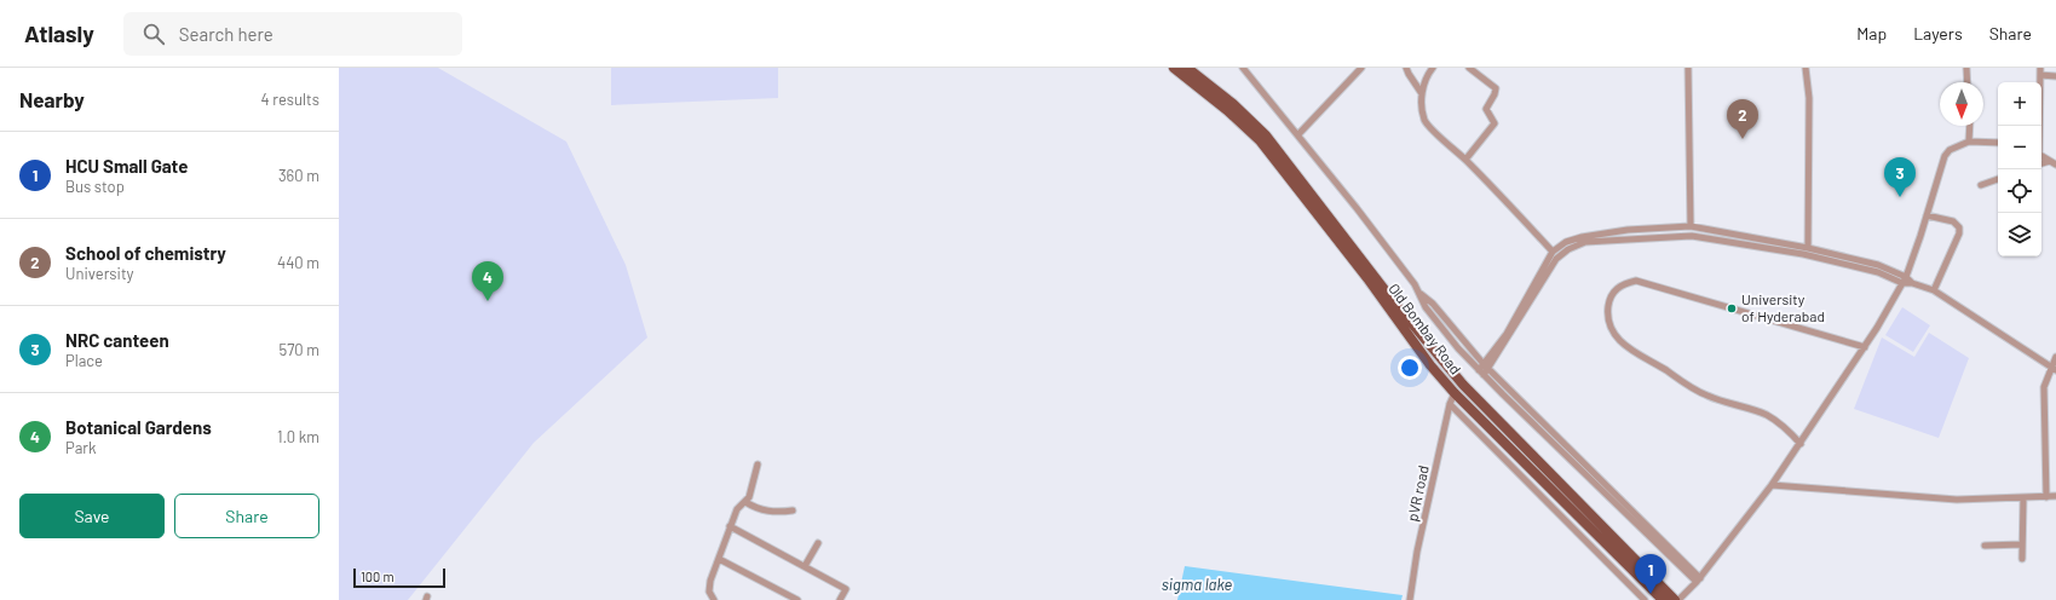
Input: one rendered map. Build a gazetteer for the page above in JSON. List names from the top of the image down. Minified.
{"streets":{"main road":["Old Bombay Road"],"street":["pVR road"]},"crossings":[["Old Bombay Road","pVR road"]],"water":["sigma lake"],"places":["University of Hyderabad"],"scale_bar":"100 m","north":"bottom","page":{"header":"Atlasly","search":"Search here","nav":["Map","Layers","Share"],"heading":["Nearby","4 results"],"map_buttons":["+","−"],"pins":["2","3","4","1"],"list":[{"mark":"1","name":"HCU Small Gate","note":"Bus stop","value":"360 m"},{"mark":"2","name":"School of chemistry","note":"University","value":"440 m"},{"mark":"3","name":"NRC canteen","note":"Place","value":"570 m"},{"mark":"4","name":"Botanical Gardens","note":"Park","value":"1.0 km"}],"buttons":["Save","Share"],"scale":"100 m"}}
